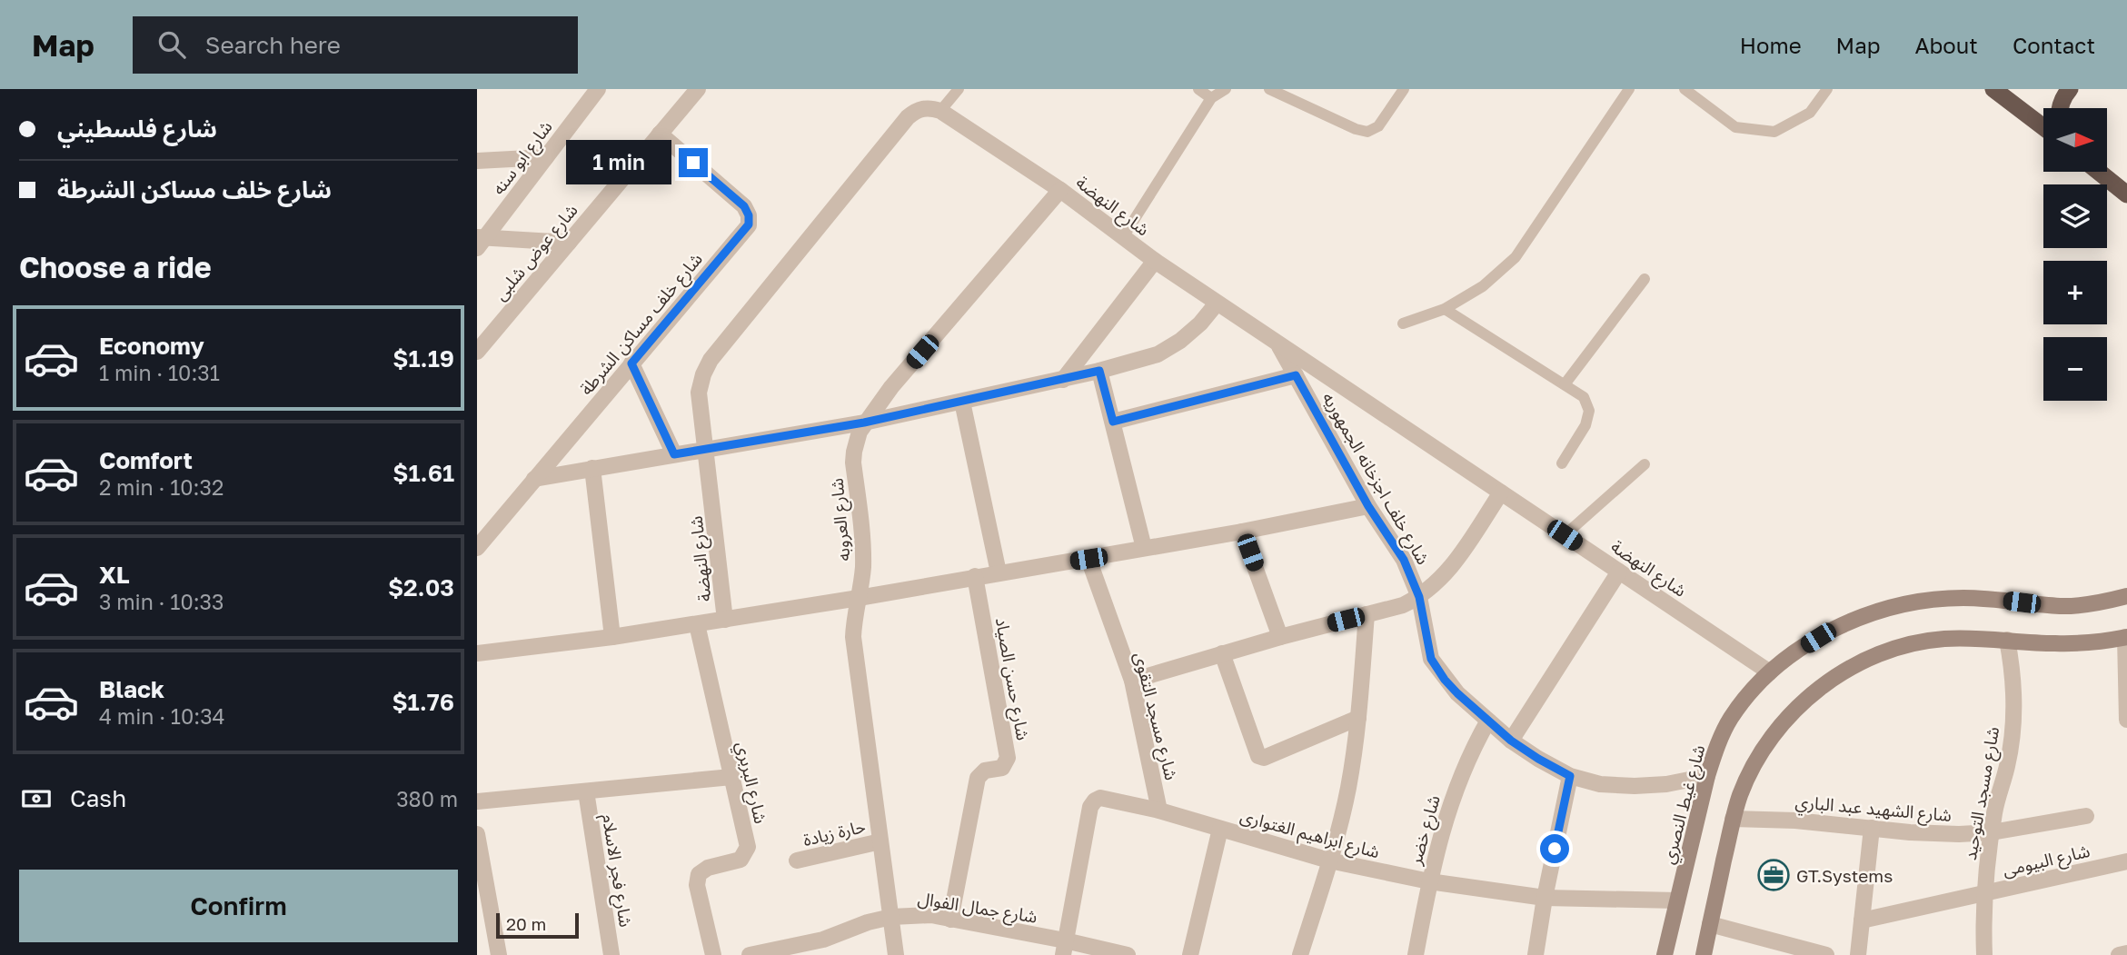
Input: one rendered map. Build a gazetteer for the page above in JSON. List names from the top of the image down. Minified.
{"streets":{"main road":["شارع غيط النصري"],"street":["شارع ابو سنه","شارع النهضة","شارع عوض شلبى","شارع خلف مساكن الشرطة","شارع خلف اجزخانه الجمهوريه","شارع العروبه","شارع حسن الصياد","شارع مسجد التقوى","شارع البربري","شارع مسجد التوحيد","شارع الشهيد عبد الباري","شارع خضر","حارة زيادة","شارع ابراهيم الغتوارى","شارع البيومى","شارع فجر الاسلام","شارع جمال الفوال"]},"crossings":[["شارع النهضة","شارع خلف اجزخانه الجمهوريه"],["شارع النهضة","شارع العروبه"],["شارع النهضة","شارع غيط النصري"],["شارع عوض شلبى","شارع خلف مساكن الشرطة"],["شارع خلف اجزخانه الجمهوريه","شارع غيط النصري"],["شارع خلف اجزخانه الجمهوريه","شارع خضر"],["شارع العروبه","حارة زيادة"],["شارع العروبه","شارع جمال الفوال"],["شارع حسن الصياد","شارع جمال الفوال"],["شارع مسجد التقوى","شارع ابراهيم الغتوارى"],["شارع مسجد التوحيد","شارع الشهيد عبد الباري"],["شارع مسجد التوحيد","شارع البيومى"],["شارع غيط النصري","شارع ابراهيم الغتوارى"],["شارع خضر","شارع ابراهيم الغتوارى"],["شارع ابراهيم الغتوارى","شارع جمال الفوال"]],"places":{"office":["GT.Systems"]},"scale_bar":"20 m","north":"right","page":{"header":"Map","search":"Search here","nav":["Home","Map","About","Contact"],"banner":["شارع فلسطيني","شارع خلف مساكن الشرطة"],"map_buttons":["+","−"],"bubble":"1 min","heading":"Choose a ride","list":[{"name":"Economy","note":"1 min · 10:31","value":"$1.19"},{"name":"Comfort","note":"2 min · 10:32","value":"$1.61"},{"name":"XL","note":"3 min · 10:33","value":"$2.03"},{"name":"Black","note":"4 min · 10:34","value":"$1.76"}],"pay":["Cash","380 m"],"buttons":"Confirm","scale":"20 m"}}
